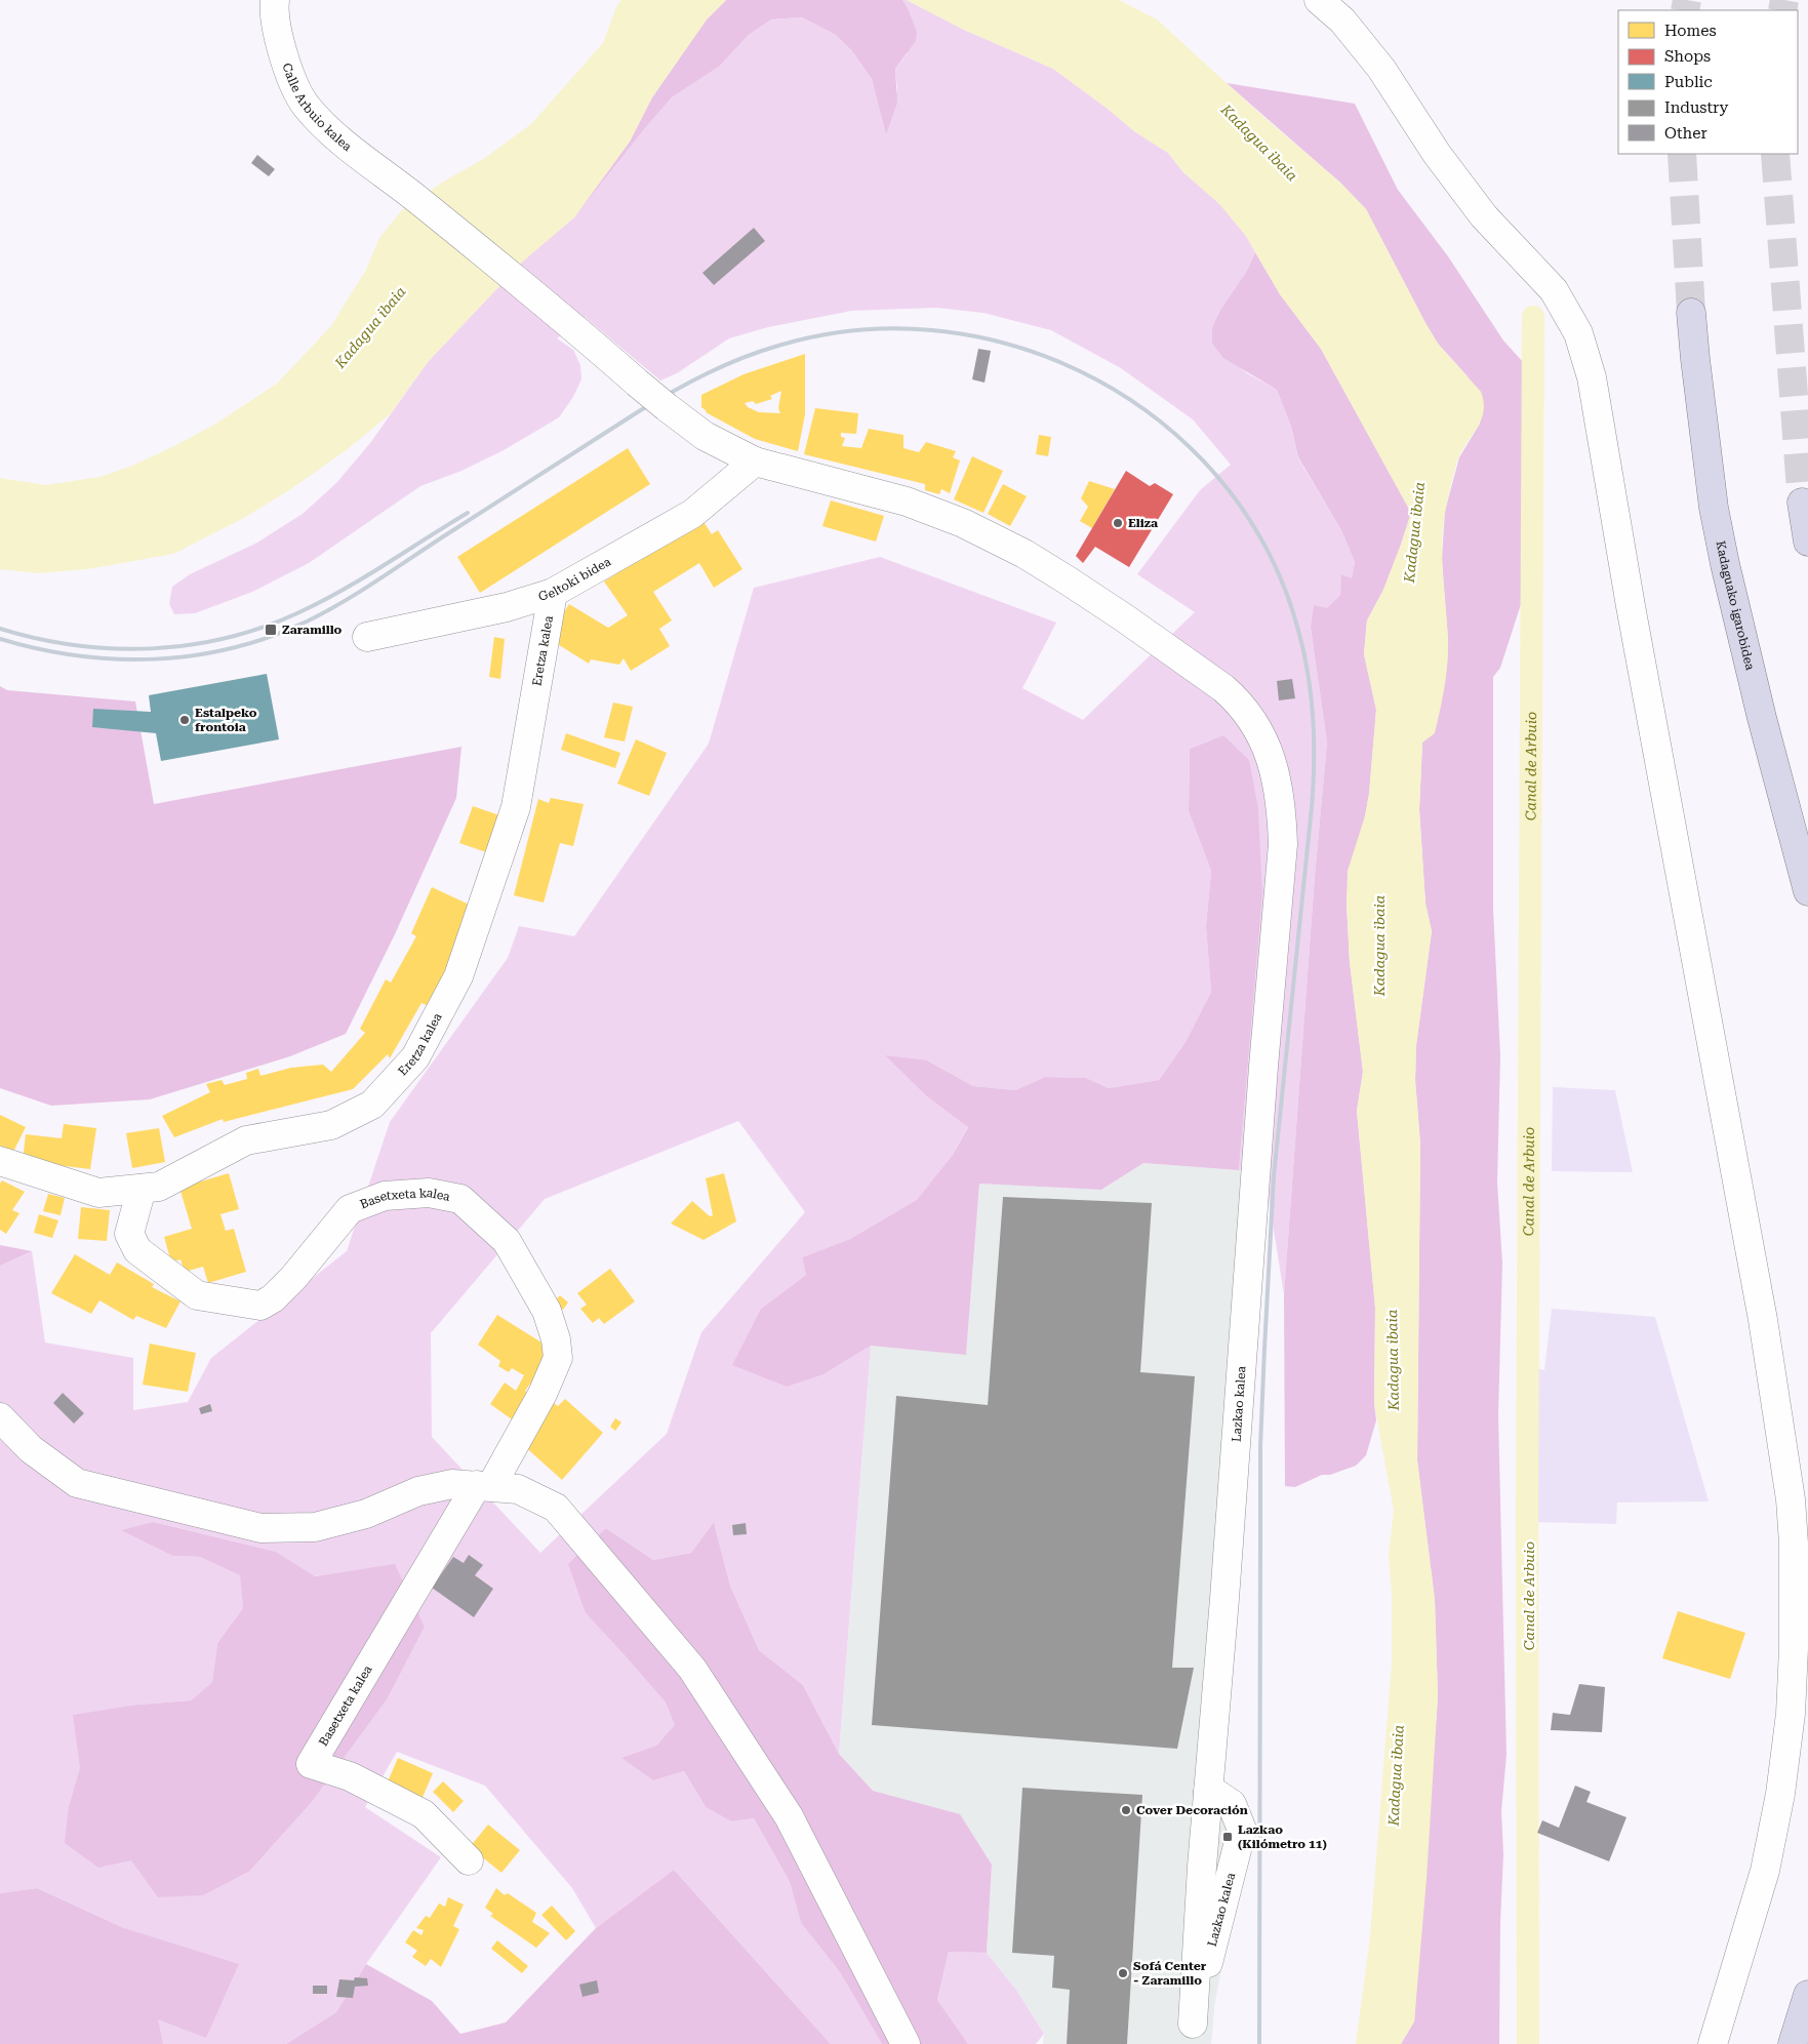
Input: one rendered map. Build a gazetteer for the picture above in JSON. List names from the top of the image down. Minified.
{"streets":{"highway":["Kadaguako igarobidea"],"street":["Calle Arbuio kalea","Geltoki bidea","Eretza kalea","Basetxeta kalea","Lazkao kalea"]},"crossings":[["Calle Arbuio kalea","Geltoki bidea"],["Calle Arbuio kalea","Lazkao kalea"],["Geltoki bidea","Eretza kalea"],["Geltoki bidea","Lazkao kalea"],["Eretza kalea","Basetxeta kalea"]],"water":["Kadagua ibaia","Canal de Arbuio"],"places":{"other":["Eliza","Estalpeko frontoia","Cover Decoración","Sofá Center - Zaramillo"],"transit":["Zaramillo","Lazkao (Kilómetro 11)"]},"legend":["Homes","Shops","Public","Industry","Other"]}
